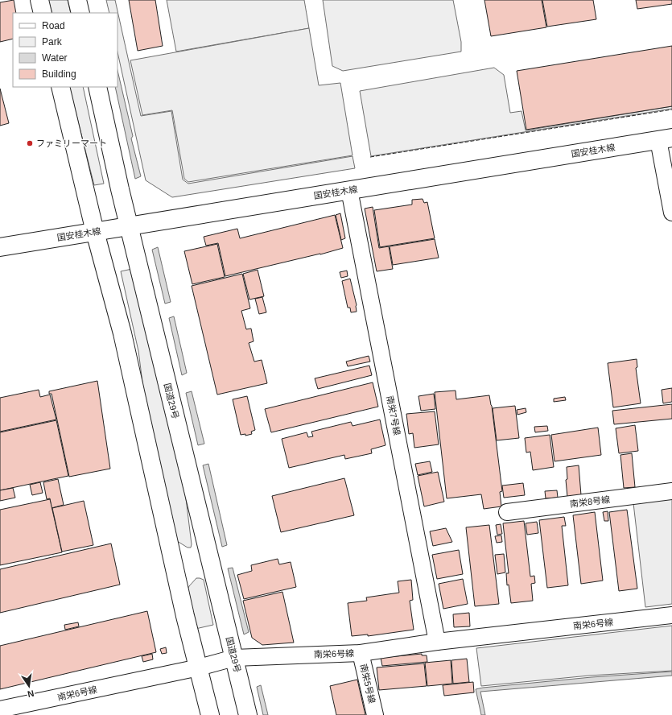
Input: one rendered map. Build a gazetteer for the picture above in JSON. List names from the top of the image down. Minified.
{"streets":{"main road":["国安桂木線","国道29号"],"street":["南栄7号線","南栄8号線","南栄6号線","南栄5号線"]},"crossings":[["国安桂木線","国道29号"],["国安桂木線","南栄7号線"],["国道29号","南栄6号線"],["南栄7号線","南栄6号線"],["南栄6号線","南栄5号線"]],"places":["ファミリーマート"],"legend":["Road","Park","Water","Building"],"north":"bottom"}
